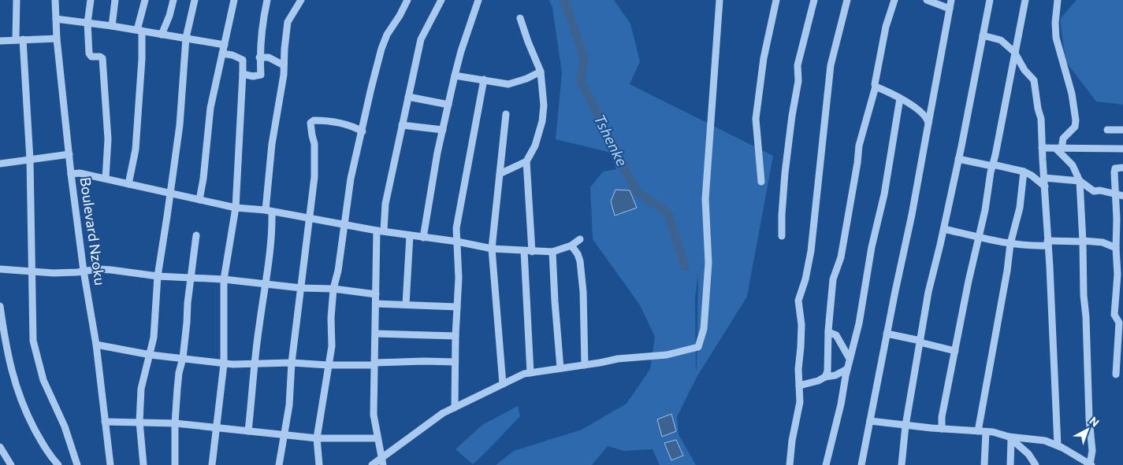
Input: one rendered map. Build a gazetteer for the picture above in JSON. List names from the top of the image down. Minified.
{"streets":{"street":["Boulevard Nzoku"]},"water":["Tshenke"],"north":"top right"}
